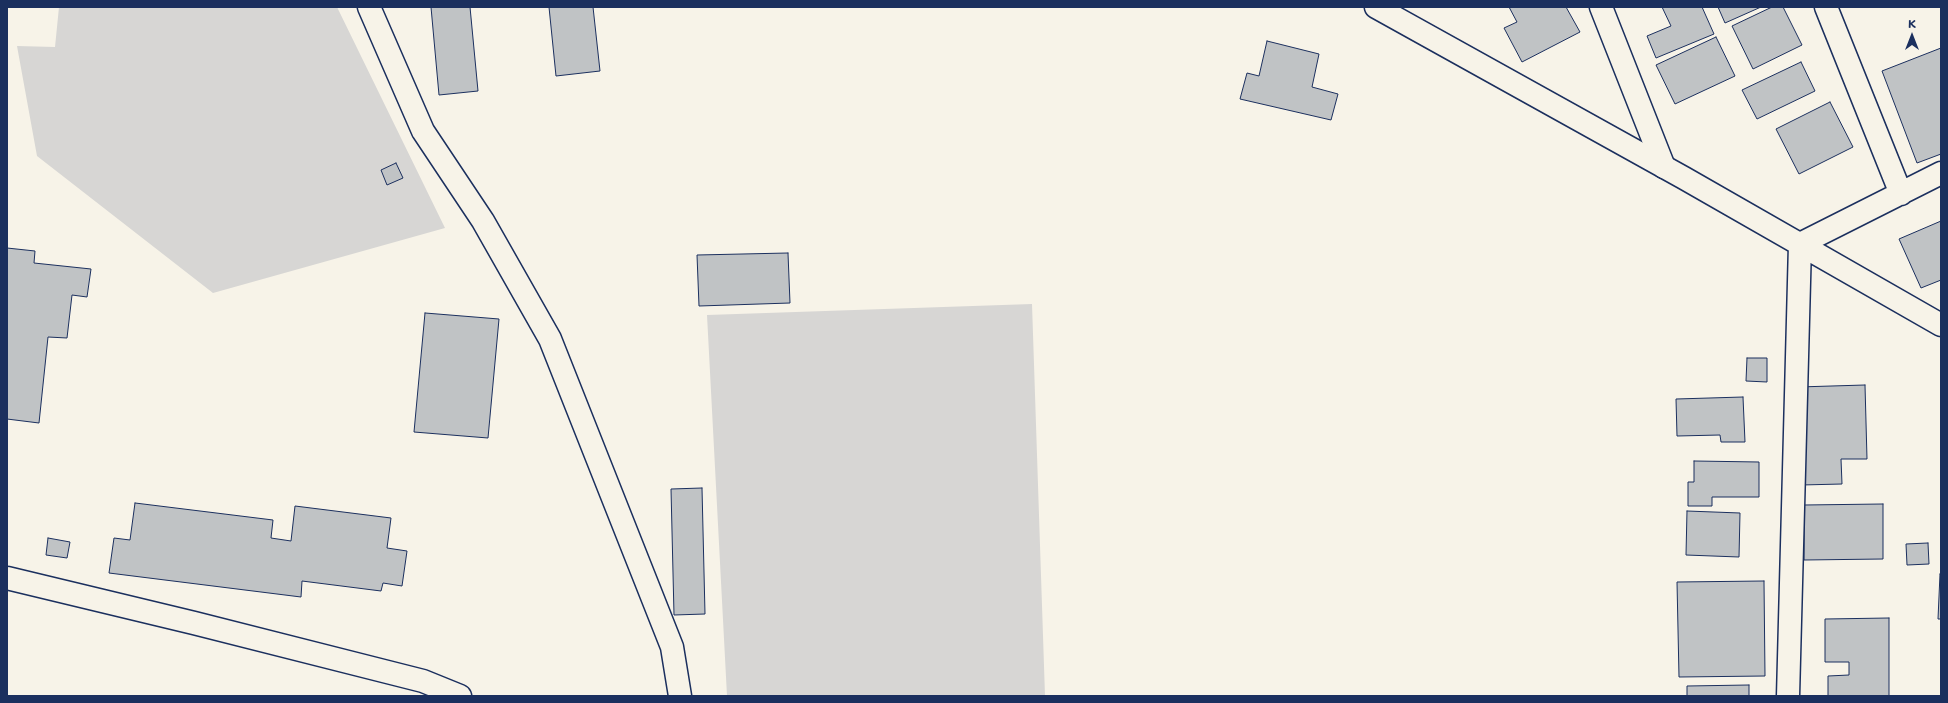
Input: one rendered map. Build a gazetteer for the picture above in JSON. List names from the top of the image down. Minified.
{"north":"top"}
